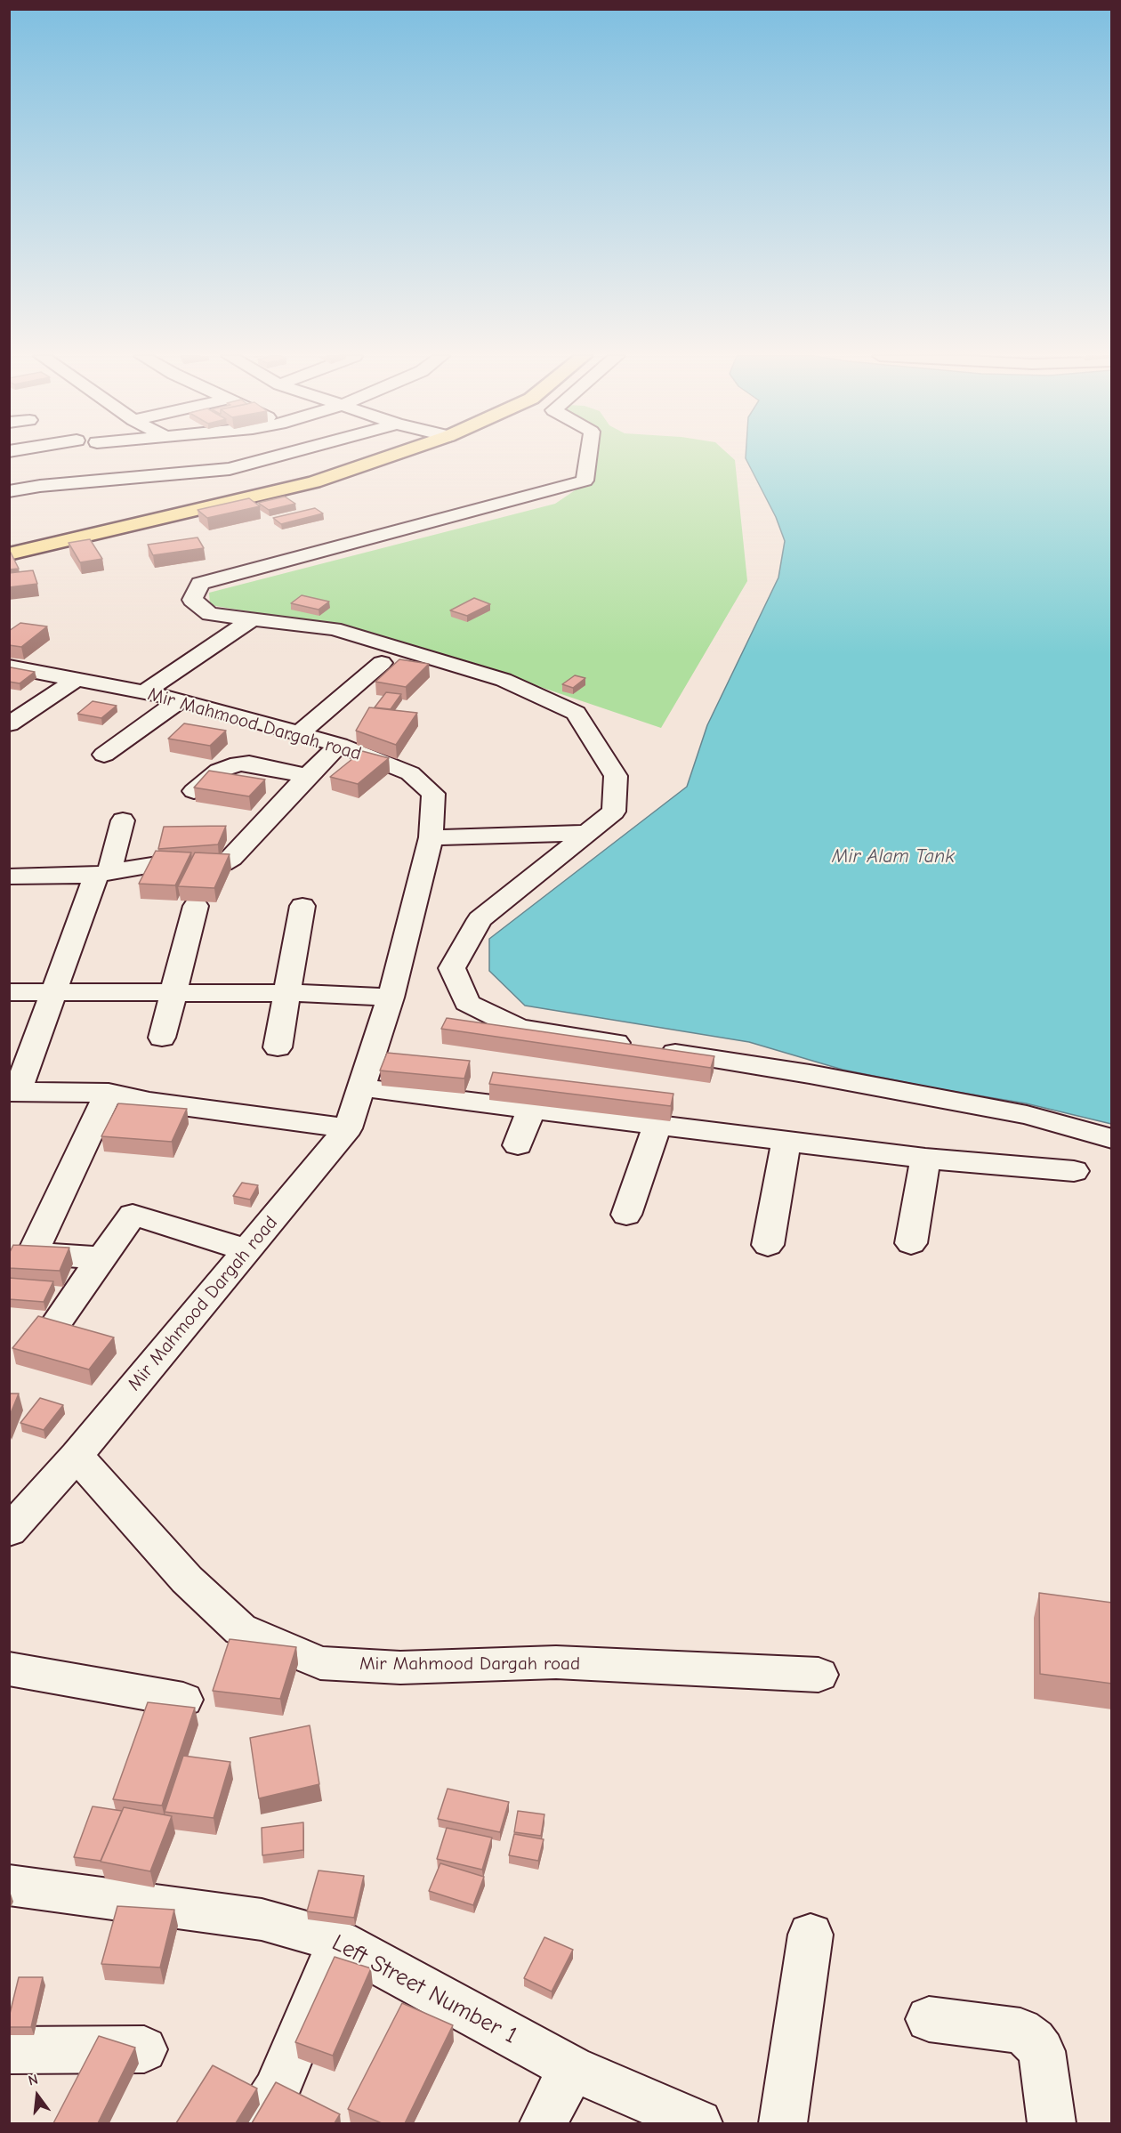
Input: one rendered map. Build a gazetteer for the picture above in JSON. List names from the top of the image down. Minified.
{"streets":{"street":["Mir Mahmood Dargah road","Left Street Number 1"]},"water":["Mir Alam Tank"],"north":"top"}
